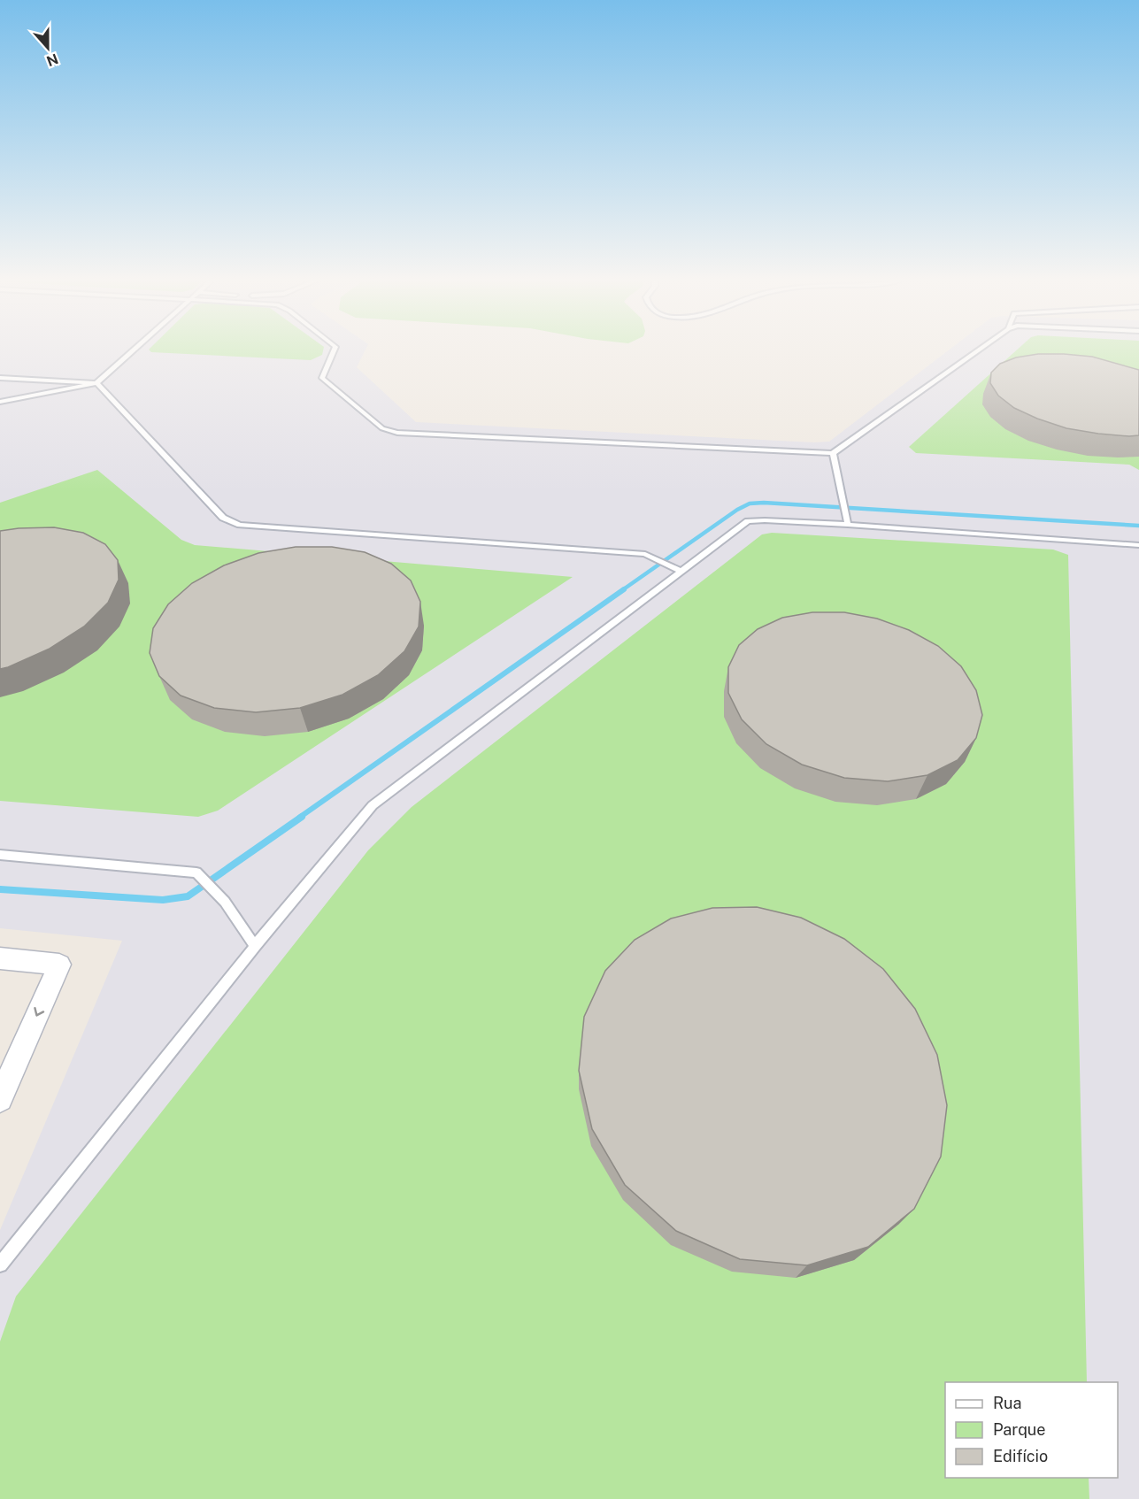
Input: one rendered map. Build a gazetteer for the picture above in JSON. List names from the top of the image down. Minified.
{"legend":["Rua","Parque","Edifício"],"north":"bottom"}
